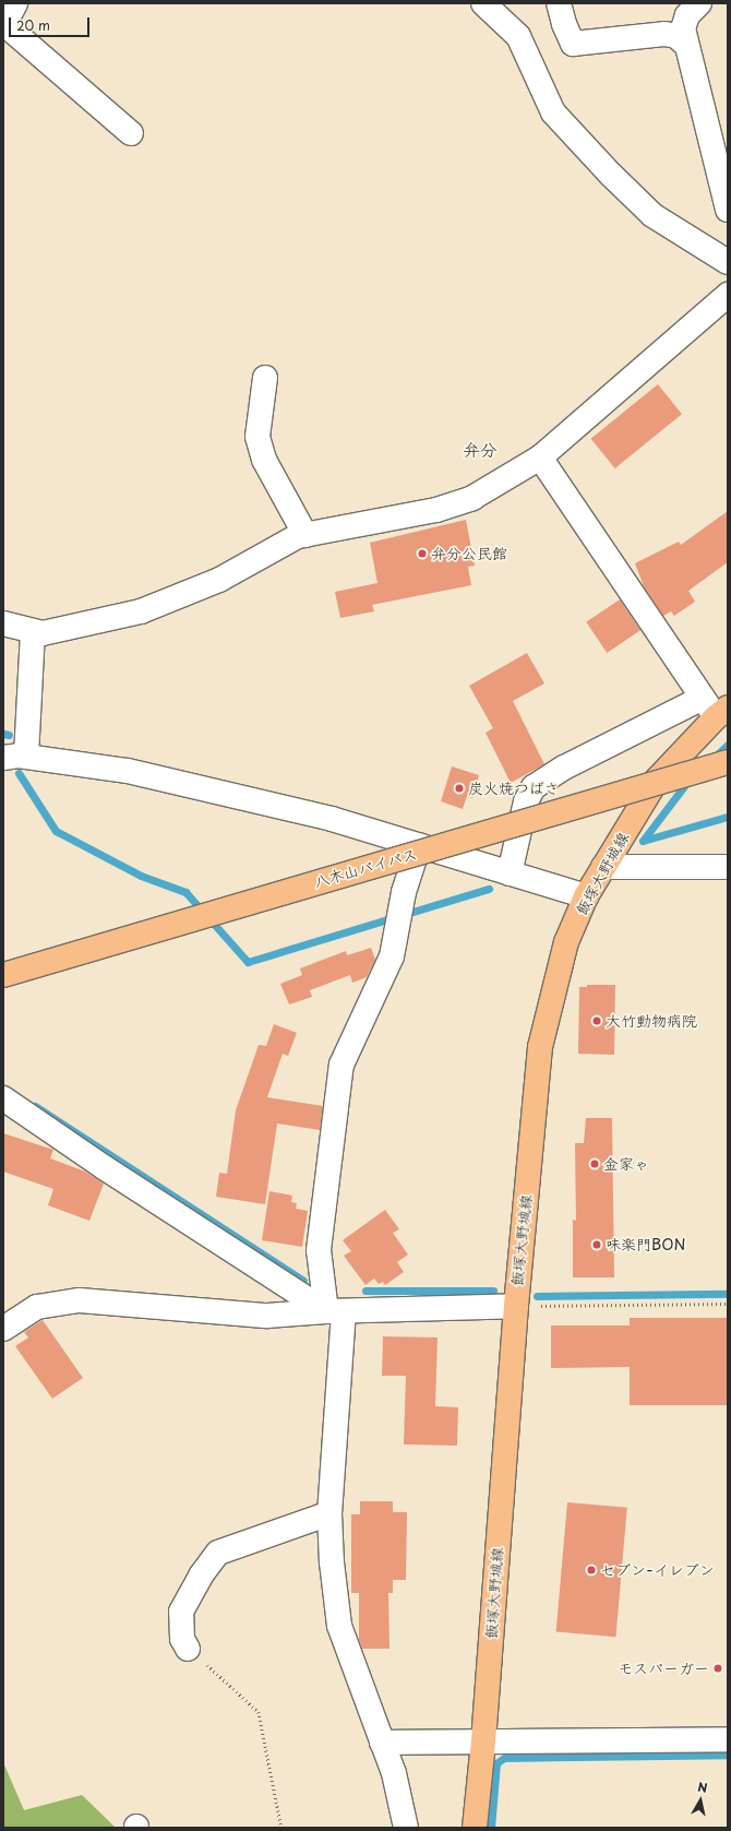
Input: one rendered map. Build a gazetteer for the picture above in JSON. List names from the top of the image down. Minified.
{"streets":{"main road":["八木山バイパス","飯塚大野城線"]},"districts":["弁分"],"places":["弁分公民館","炭火焼つばさ","大竹動物病院","金家ゃ","味楽門BON","セブン-イレブン","モスバーガー"],"scale_bar":"20 m","north":"top"}
